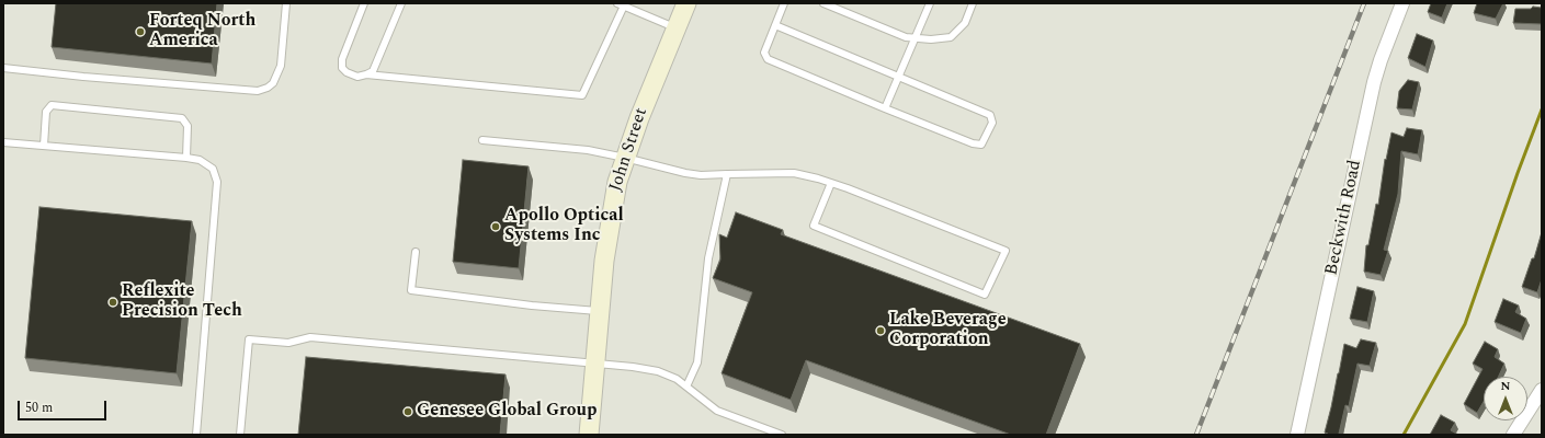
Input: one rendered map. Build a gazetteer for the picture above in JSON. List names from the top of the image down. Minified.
{"streets":{"street":["John Street","Beckwith Road"]},"places":["Forteq North America","Apollo Optical Systems Inc","Reflexite Precision Tech","Lake Beverage Corporation","Genesee Global Group"],"scale_bar":"50 m","north":"top"}
